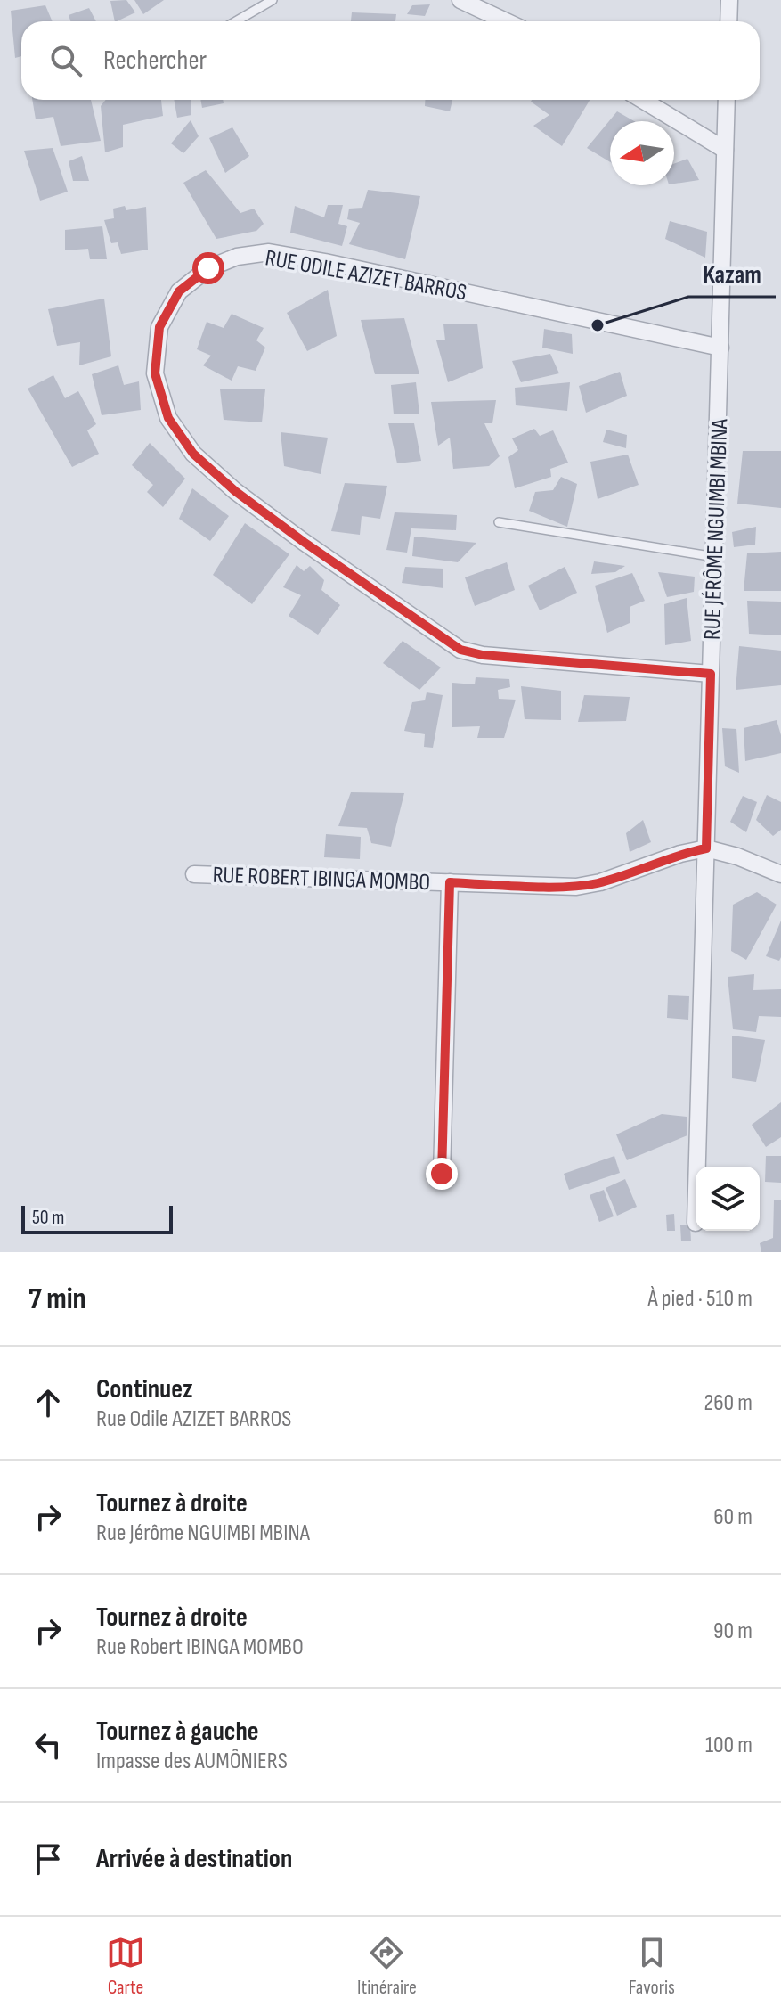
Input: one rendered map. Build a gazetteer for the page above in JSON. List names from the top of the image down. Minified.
{"streets":{"street":["RUE ODILE AZIZET BARROS","RUE JÉRÔME NGUIMBI MBINA","RUE ROBERT IBINGA MOMBO"]},"crossings":[["RUE ODILE AZIZET BARROS","RUE JÉRÔME NGUIMBI MBINA"],["RUE JÉRÔME NGUIMBI MBINA","RUE ROBERT IBINGA MOMBO"]],"places":["Kazam"],"scale_bar":"50 m","north":"left","page":{"search":"Rechercher","scale":"50 m","heading":["7 min","À pied · 510 m"],"list":[["Continuez","Rue Odile AZIZET BARROS","260 m"],["Tournez à droite","Rue Jérôme NGUIMBI MBINA","60 m"],["Tournez à droite","Rue Robert IBINGA MOMBO","90 m"],["Tournez à gauche","Impasse des AUMÔNIERS","100 m"],"Arrivée à destination"],"nav":["Carte","Itinéraire","Favoris"]}}
